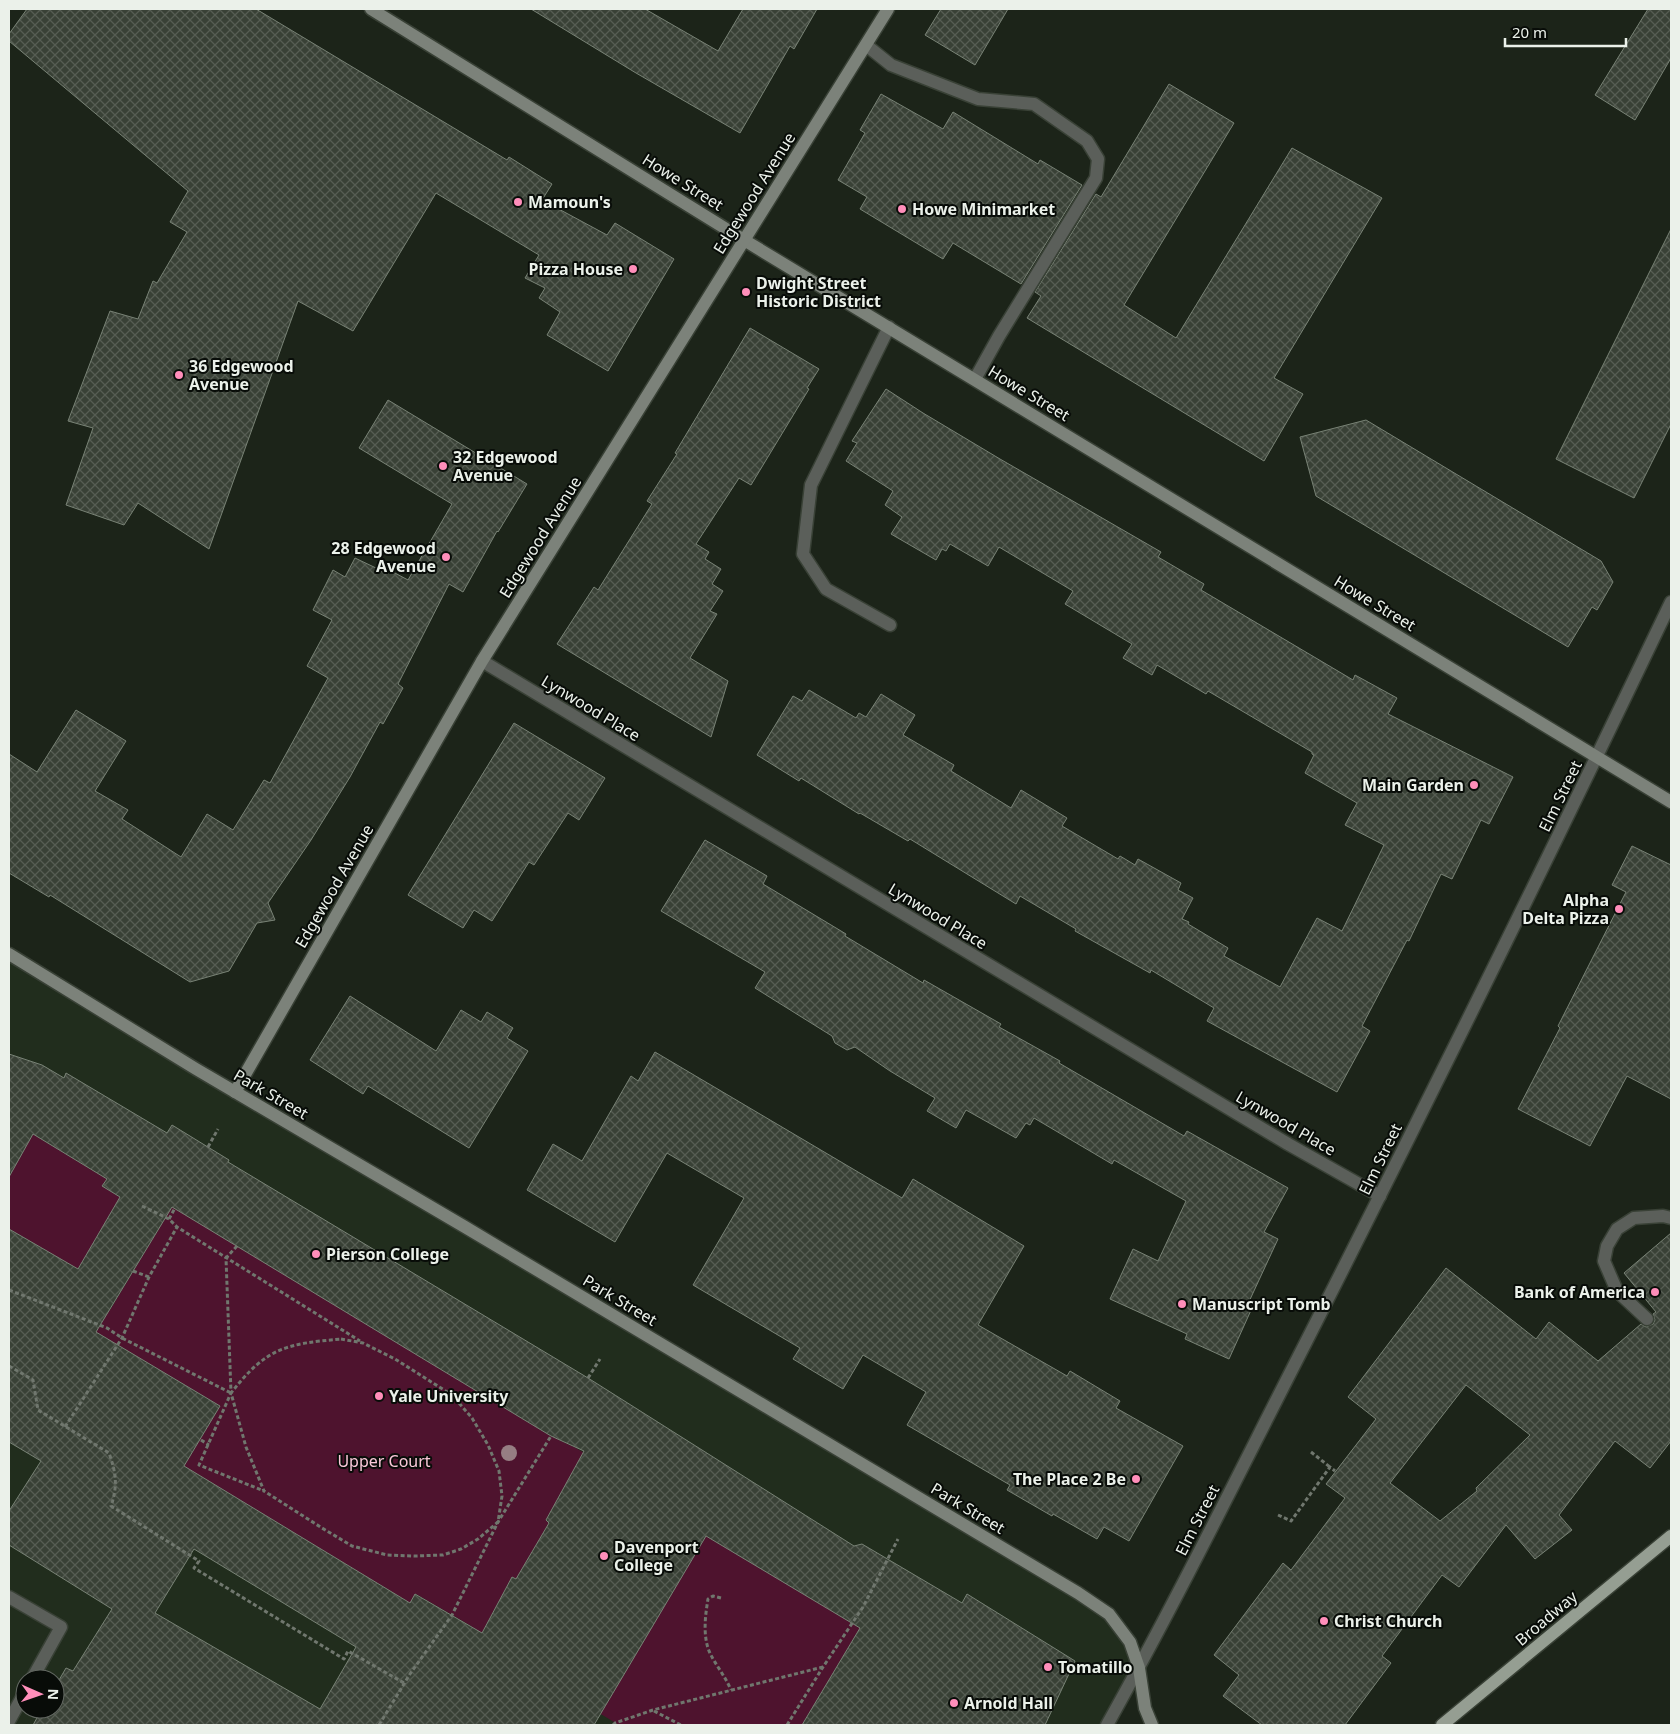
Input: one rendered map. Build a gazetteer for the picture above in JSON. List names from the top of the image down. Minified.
{"streets":{"main road":["Howe Street","Edgewood Avenue","Park Street","Broadway"],"street":["Lynwood Place","Elm Street"]},"crossings":[["Howe Street","Edgewood Avenue"],["Howe Street","Elm Street"],["Edgewood Avenue","Lynwood Place"],["Edgewood Avenue","Park Street"],["Lynwood Place","Elm Street"],["Elm Street","Park Street"]],"parks":["Upper Court"],"places":["Mamoun's","Howe Minimarket","Pizza House","Dwight Street Historic District","36 Edgewood Avenue","32 Edgewood Avenue","28 Edgewood Avenue","Main Garden","Alpha Delta Pizza","Pierson College","Bank of America","Manuscript Tomb","Yale University","The Place 2 Be","Davenport College","Christ Church","Tomatillo","Arnold Hall"],"scale_bar":"20 m","north":"right"}
